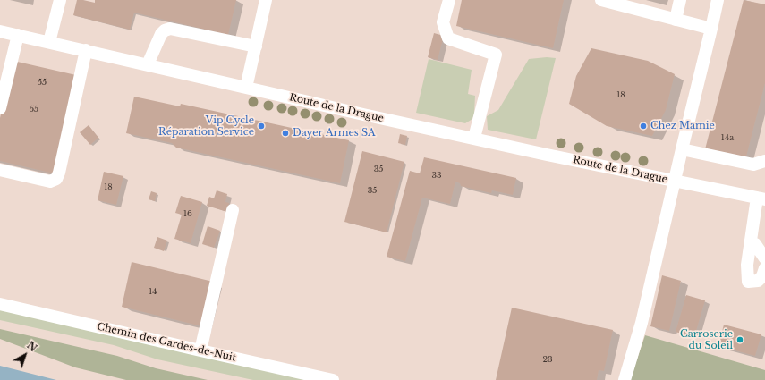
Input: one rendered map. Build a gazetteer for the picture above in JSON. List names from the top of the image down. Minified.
{"streets":{"street":["Route de la Drague","Chemin des Gardes-de-Nuit"]},"places":["Vip Cycle Réparation Service","Chez Mamie","Dayer Armes SA","Carroserie du Soleil"],"house_numbers":["55","18","55","14a","35","33","18","35","16","14","23"],"north":"top right"}
